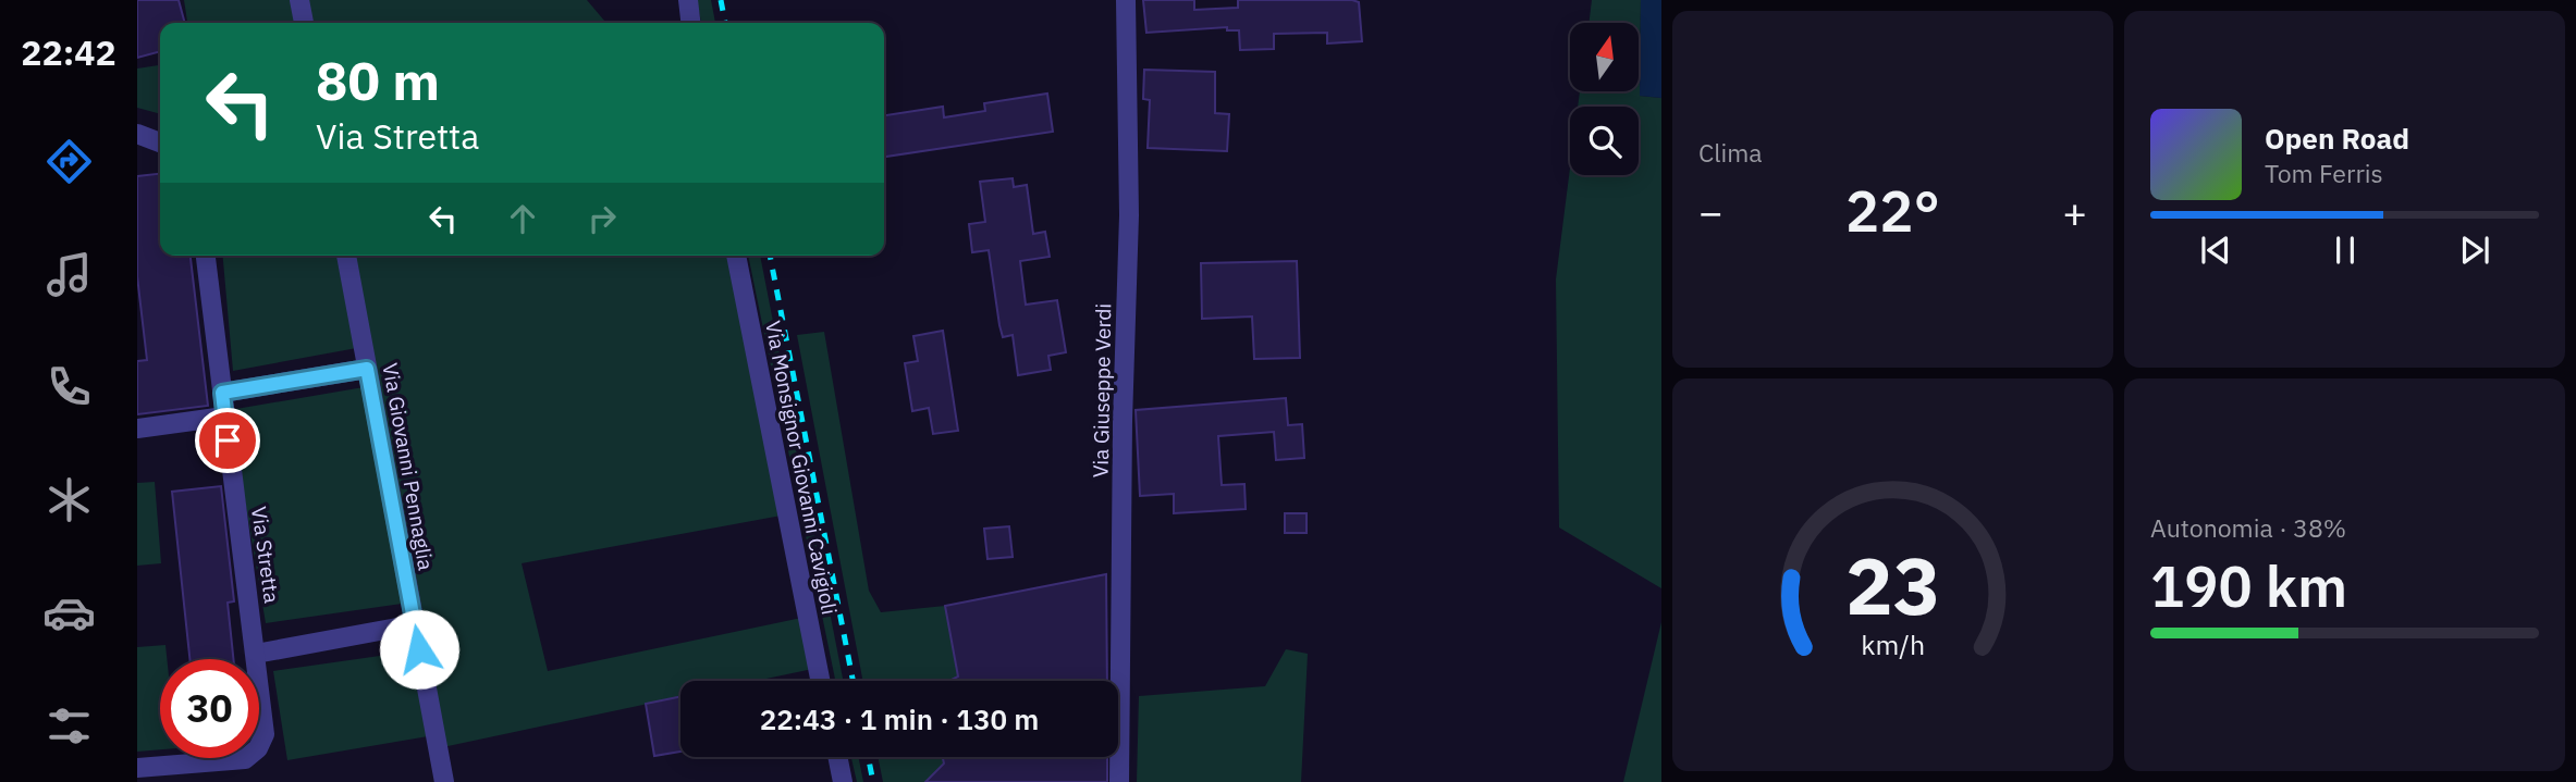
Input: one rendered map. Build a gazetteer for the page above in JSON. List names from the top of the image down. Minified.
{"streets":{"street":["Via Giuseppe Verdi","Via Giovanni Pennaglia","Via Monsignor Giovanni Cavigioli","Via Stretta"]},"north":"top","page":{"tabs":"22:42","tile":["Clima",["Autonomia · 38%","190 km"]],"turn":["80 m","Via Stretta"],"song":["Open Road","Tom Ferris"],"heat":["−","22°","+"],"limit":"30","trip":"22:43 · 1 min · 130 m","gauge":["23","km/h"]}}
